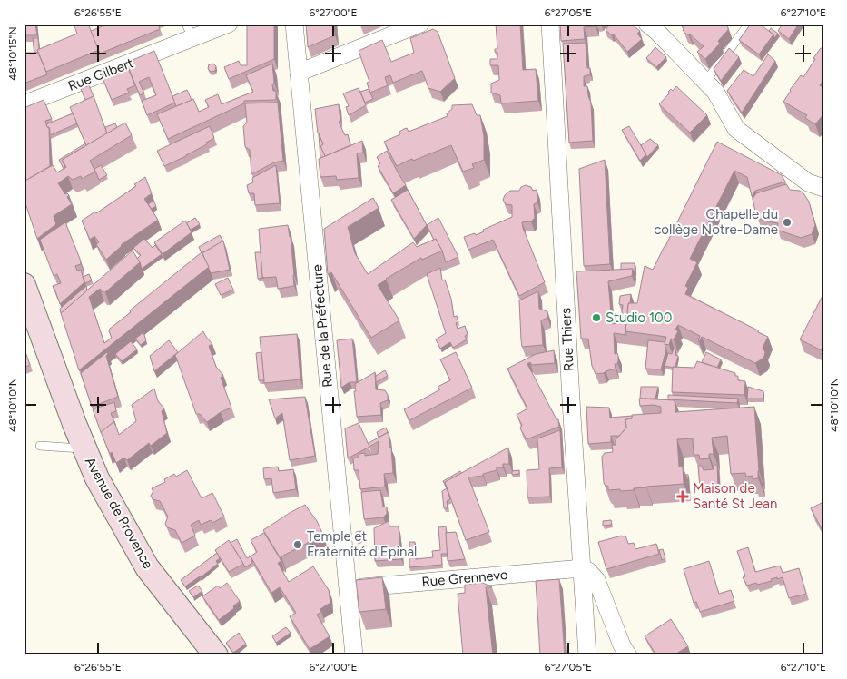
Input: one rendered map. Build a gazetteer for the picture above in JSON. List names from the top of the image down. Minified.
{"streets":{"street":["Rue Gilbert","Rue de la Préfecture","Rue Thiers","Avenue de Provence","Rue Grennevo"]},"crossings":[["Rue de la Préfecture","Rue Grennevo"],["Rue Thiers","Rue Grennevo"]],"places":{"other":["Chapelle du collège Notre-Dame","Studio 100","Temple et Fraternité d'Epinal"],"health":["Maison de Santé St Jean"]},"coordinates":["6°26'55\"E","6°27'00\"E","6°27'05\"E","6°27'10\"E","48°10'15\"N","48°10'10\"N"]}
